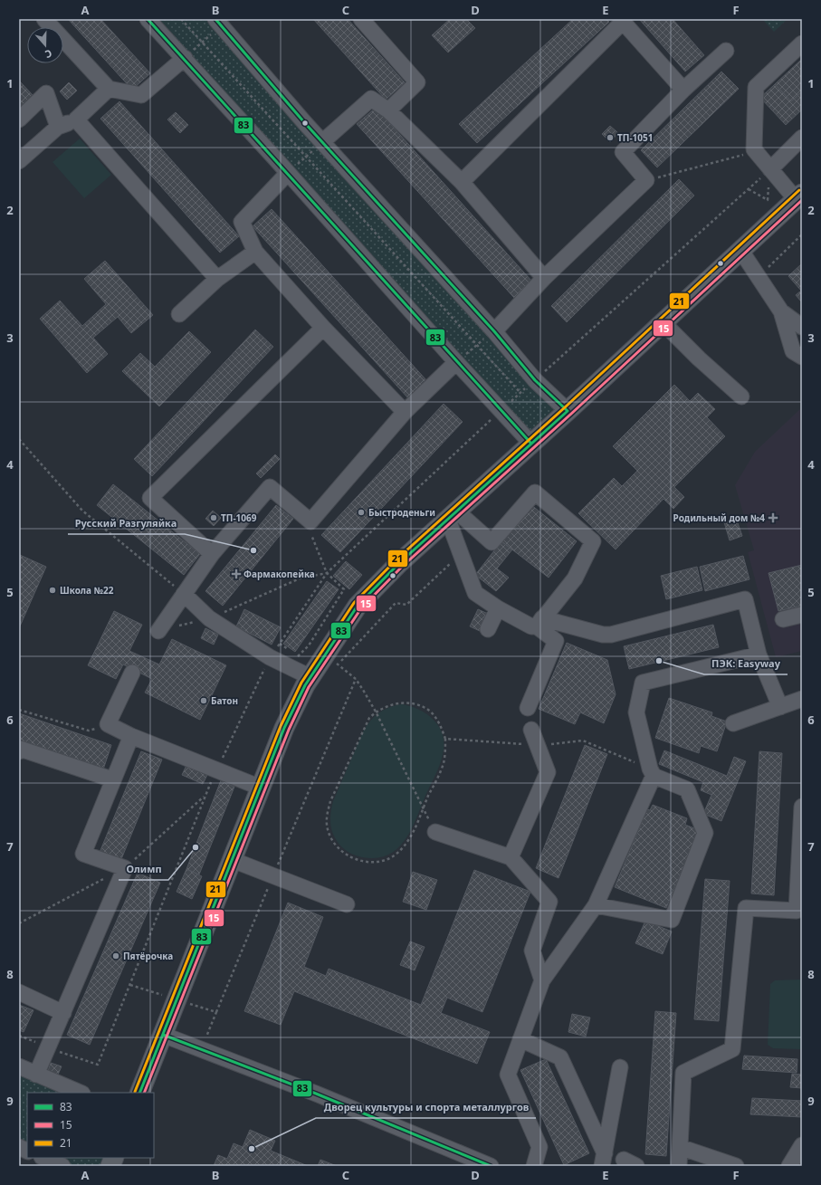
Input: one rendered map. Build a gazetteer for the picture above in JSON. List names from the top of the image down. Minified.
{"places":{"other":["ТП-1051","Быстроденьги","ТП-1069","Русский Разгуляйка","Школа №22","ПЭК: Easyway","Батон","Олимп","Пятёрочка","Дворец культуры и спорта металлургов"],"health":["Родильный дом №4","Фармакопейка"]},"lines":["transit line 83","transit line 21","transit line 15"],"legend":["83","15","21"],"north":"bottom","grid":{"columns":["A","B","C","D","E","F"],"rows":["1","2","3","4","5","6","7","8","9"]}}
